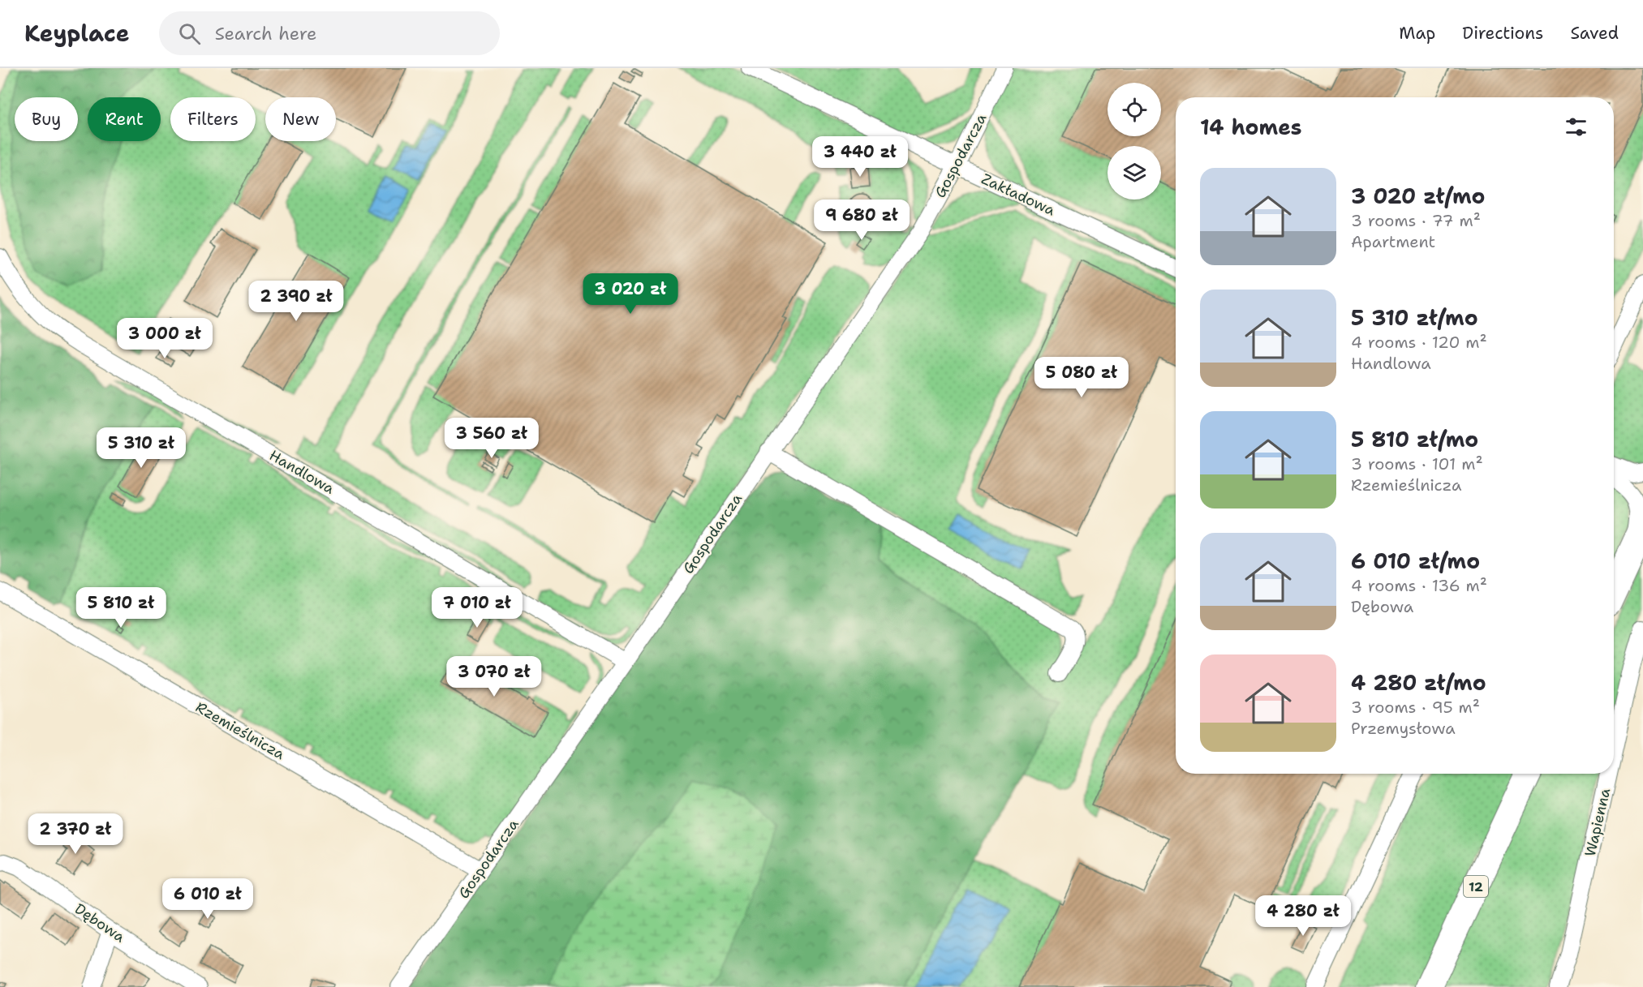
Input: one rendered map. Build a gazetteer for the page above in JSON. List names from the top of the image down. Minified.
{"streets":{"main road":["12"],"street":["Gospodarcza","Zakładowa","Handlowa","Rzemieślnicza","Wapienna","Dębowa"]},"crossings":[["Gospodarcza","Zakładowa"],["Gospodarcza","Handlowa"],["Gospodarcza","Rzemieślnicza"]],"page":{"header":"Keyplace","search":"Search here","nav":["Map","Directions","Saved"],"chip":["Buy","Rent","Filters","New"],"heading":"14 homes","price":["3 440 zł","9 680 zł","3 020 zł","2 390 zł","3 000 zł","5 080 zł","3 560 zł","5 310 zł","5 810 zł","7 010 zł","3 070 zł","2 370 zł","6 010 zł","4 280 zł"],"list":[{"name":"3 020 zł/mo","note":"3 rooms · 77 m² · Apartment"},{"name":"5 310 zł/mo","note":"4 rooms · 120 m² · Handlowa"},{"name":"5 810 zł/mo","note":"3 rooms · 101 m² · Rzemieślnicza"},{"name":"6 010 zł/mo","note":"4 rooms · 136 m² · Dębowa"},{"name":"4 280 zł/mo","note":"3 rooms · 95 m² · Przemysłowa"}]}}
